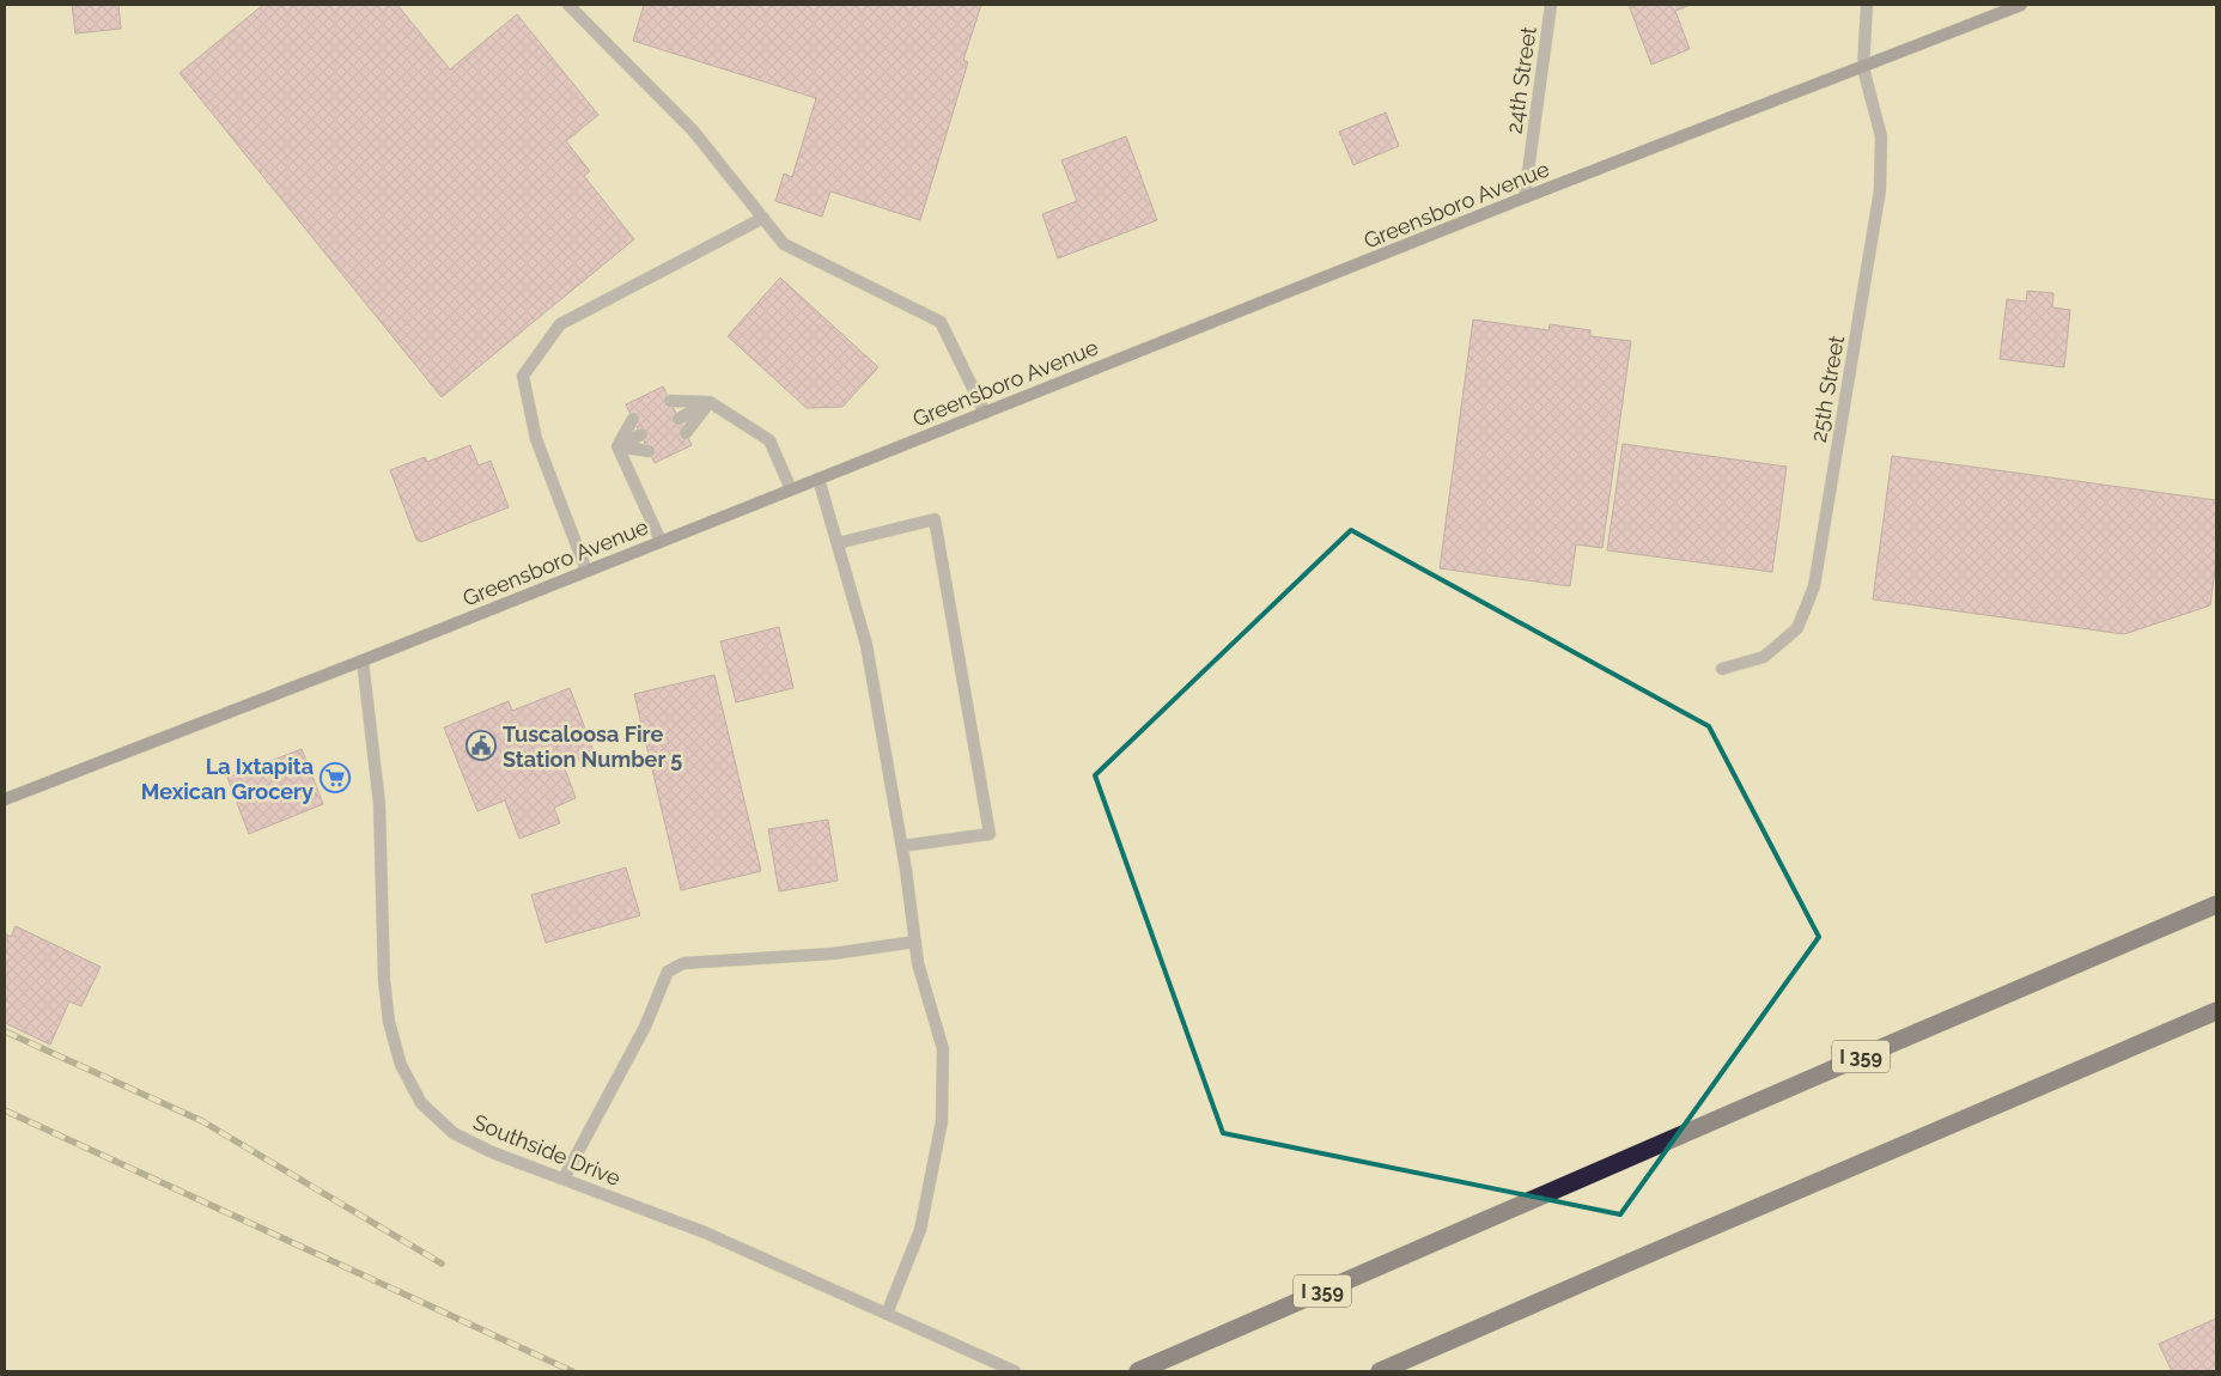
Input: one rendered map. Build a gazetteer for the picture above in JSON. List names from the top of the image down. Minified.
{"streets":{"highway":["I 359"],"main road":["Greensboro Avenue"],"street":["24th Street","25th Street","Southside Drive"]},"crossings":[["24th Street","Greensboro Avenue"],["Greensboro Avenue","25th Street"],["Greensboro Avenue","Southside Drive"]],"places":{"public building":["Tuscaloosa Fire Station Number 5"],"supermarket":["La Ixtapita Mexican Grocery"]}}
